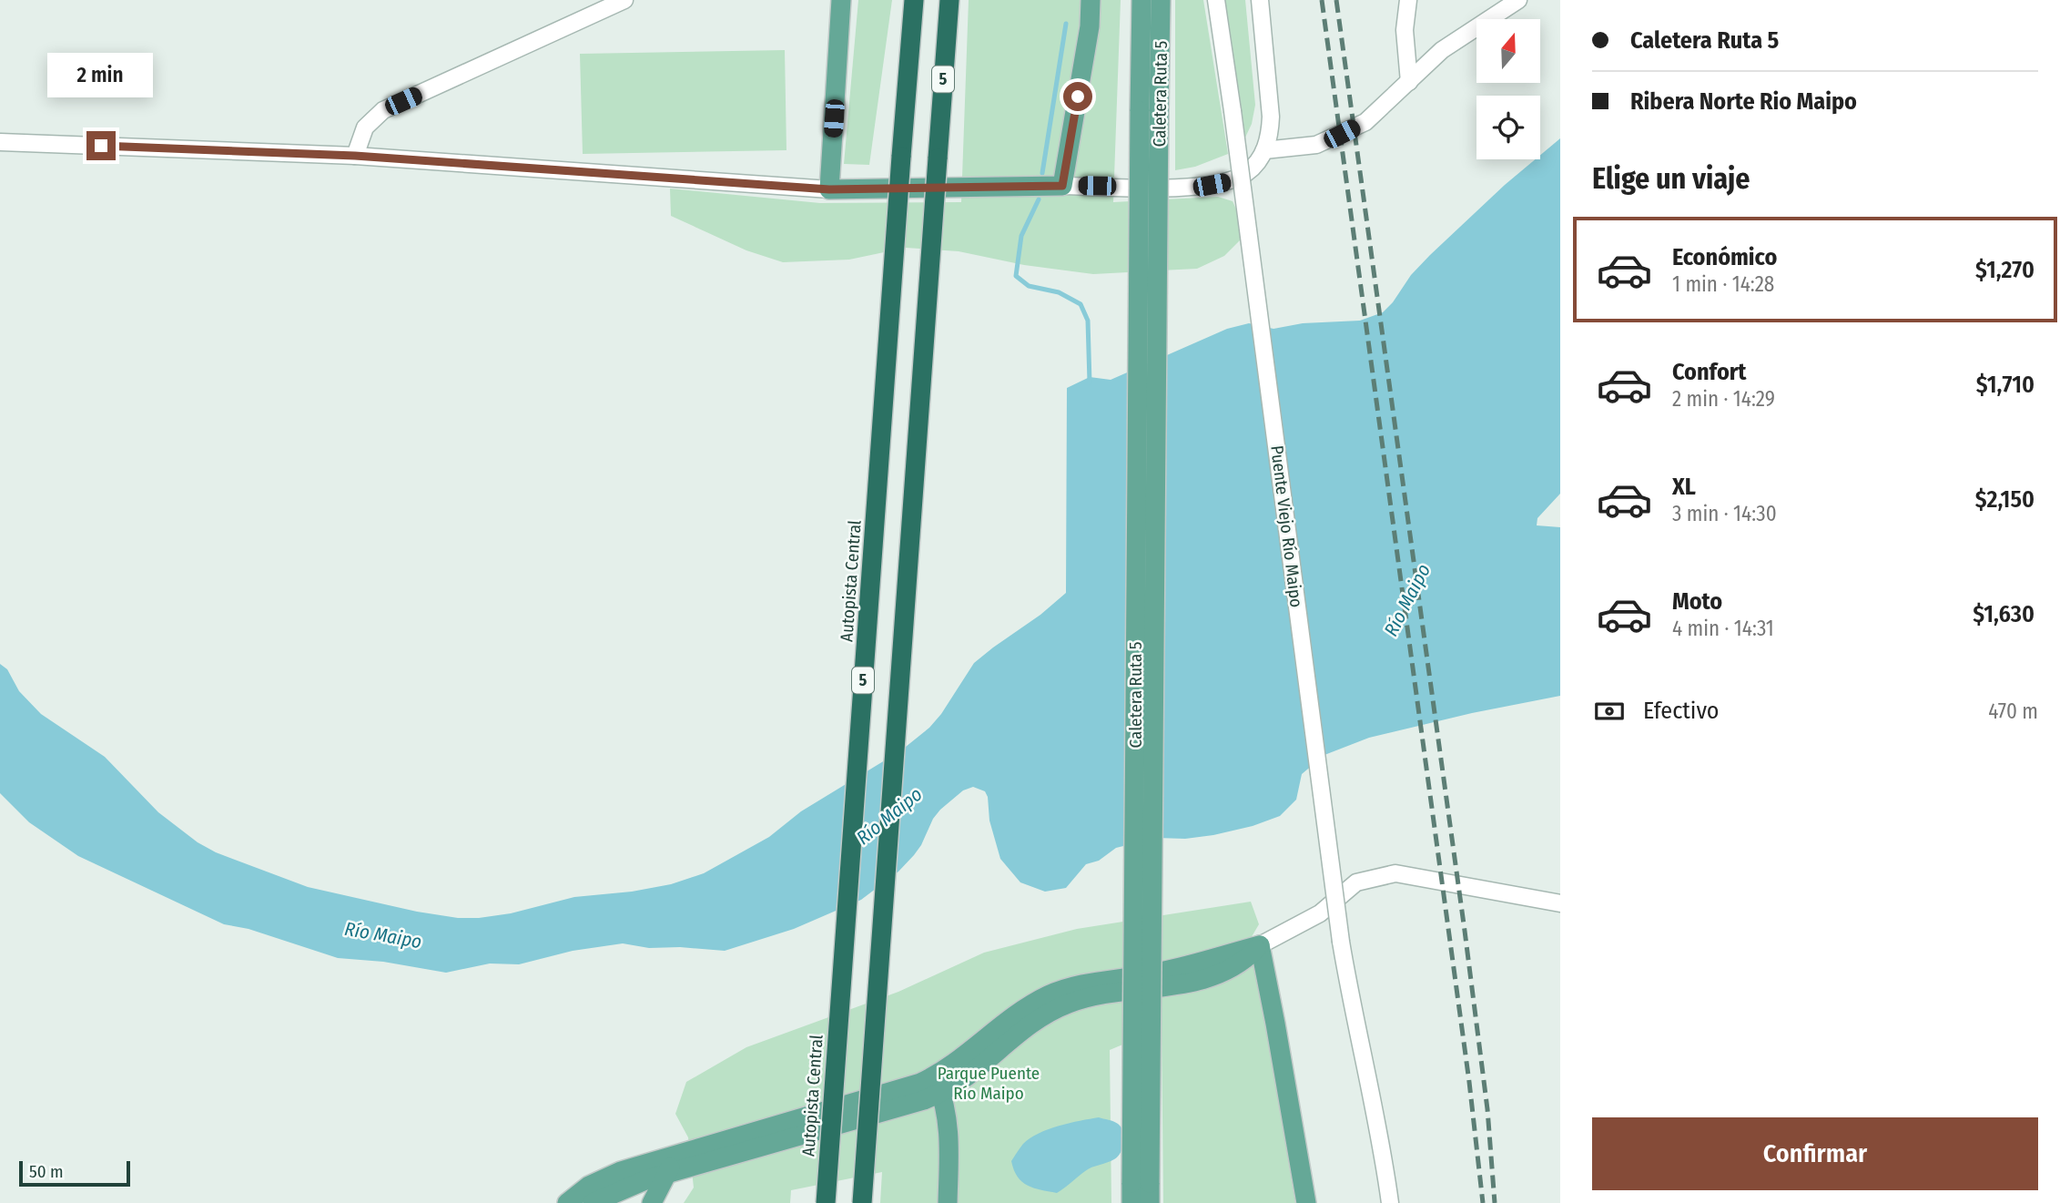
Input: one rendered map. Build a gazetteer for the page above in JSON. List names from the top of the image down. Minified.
{"streets":{"highway":["5","Autopista Central"],"main road":["Caletera Ruta 5"],"street":["Puente Viejo Río Maipo"]},"water":["Río Maipo"],"parks":["Parque Puente Río Maipo"],"scale_bar":"50 m","north":"top","page":{"banner":["Caletera Ruta 5","Ribera Norte Rio Maipo"],"bubble":"2 min","heading":"Elige un viaje","list":[{"name":"Económico","note":"1 min · 14:28","value":"$1,270"},{"name":"Confort","note":"2 min · 14:29","value":"$1,710"},{"name":"XL","note":"3 min · 14:30","value":"$2,150"},{"name":"Moto","note":"4 min · 14:31","value":"$1,630"}],"pay":["Efectivo","470 m"],"buttons":"Confirmar","scale":"50 m"}}
